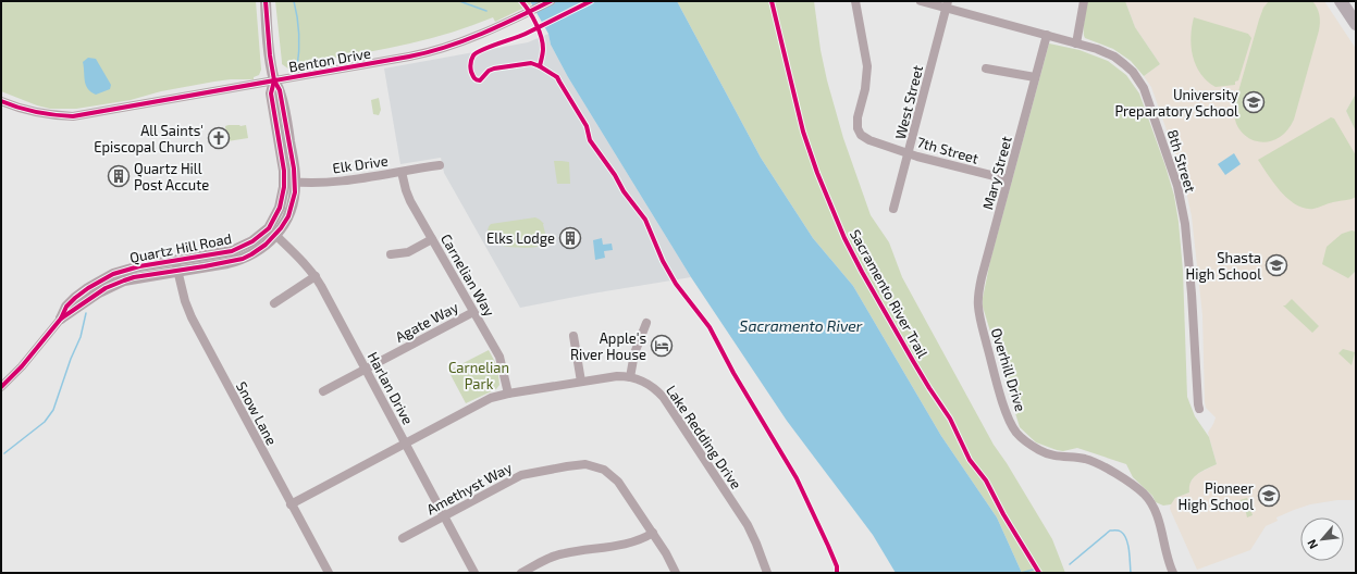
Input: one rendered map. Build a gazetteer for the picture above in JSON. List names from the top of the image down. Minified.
{"streets":{"main road":["Quartz Hill Road"],"street":["Benton Drive","West Street","7th Street","8th Street","Elk Drive","Mary Street","Carnelian Way","Agate Way","Overhill Drive","Harlan Drive","Snow Lane","Lake Redding Drive","Amethyst Way"],"cycle path":["Sacramento River Trail"]},"crossings":[["Benton Drive","Quartz Hill Road"],["West Street","7th Street"],["West Street","8th Street"],["7th Street","Mary Street"],["8th Street","Mary Street"],["Elk Drive","Quartz Hill Road"],["Elk Drive","Carnelian Way"],["Mary Street","Overhill Drive"],["Quartz Hill Road","Harlan Drive"],["Quartz Hill Road","Snow Lane"],["Carnelian Way","Agate Way"],["Carnelian Way","Lake Redding Drive"],["Agate Way","Harlan Drive"],["Harlan Drive","Lake Redding Drive"],["Harlan Drive","Amethyst Way"],["Snow Lane","Lake Redding Drive"]],"water":["Sacramento River"],"parks":["Carnelian Park"],"places":{"school or university":["University Preparatory School","Shasta High School","Pioneer High School"],"church":["All Saints' Episcopal Church"],"building":["Quartz Hill Post Accute","Elks Lodge"],"hotel":["Apple's River House"]},"north":"bottom left"}
